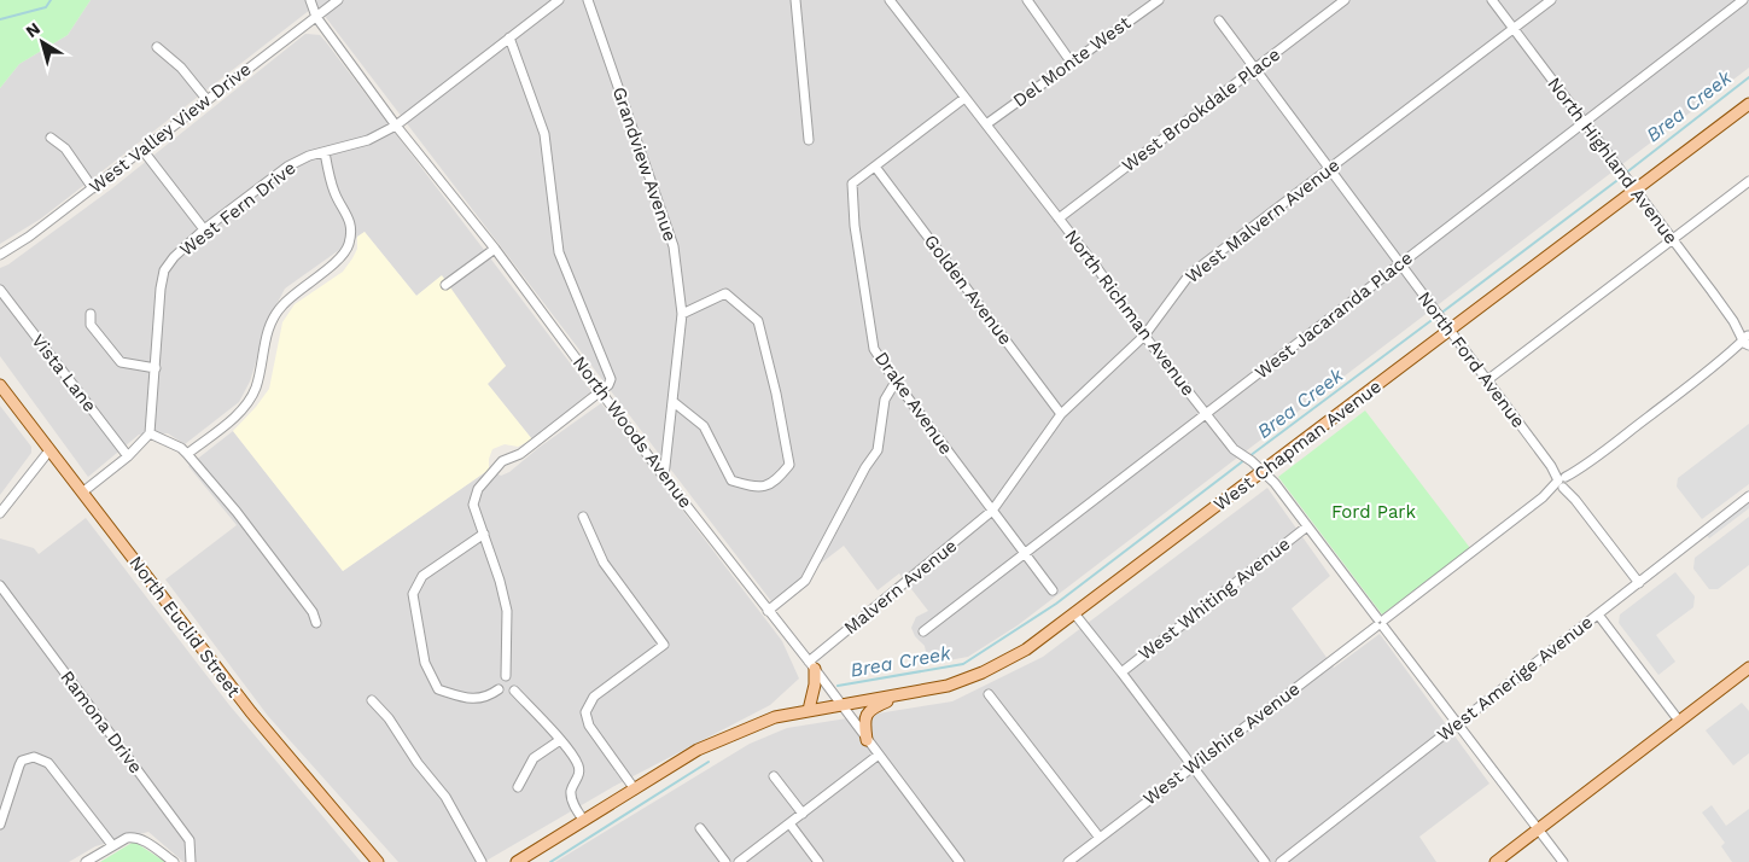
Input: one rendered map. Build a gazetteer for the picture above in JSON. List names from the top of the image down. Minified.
{"streets":{"main road":["West Chapman Avenue","North Euclid Street"],"street":["Del Monte West","West Brookdale Place","West Valley View Drive","North Highland Avenue","Grandview Avenue","West Fern Drive","West Malvern Avenue","Golden Avenue","North Richman Avenue","West Jacaranda Place","North Ford Avenue","Vista Lane","Drake Avenue","North Woods Avenue","Malvern Avenue","West Whiting Avenue","West Amerige Avenue","Ramona Drive","West Wilshire Avenue"]},"crossings":[["Del Monte West","North Richman Avenue"],["West Brookdale Place","North Richman Avenue"],["West Brookdale Place","North Ford Avenue"],["West Valley View Drive","North Woods Avenue"],["North Highland Avenue","West Malvern Avenue"],["North Highland Avenue","West Jacaranda Place"],["North Highland Avenue","West Chapman Avenue"],["North Highland Avenue","West Wilshire Avenue"],["Grandview Avenue","North Woods Avenue"],["West Fern Drive","North Woods Avenue"],["West Malvern Avenue","Golden Avenue"],["West Malvern Avenue","North Richman Avenue"],["West Malvern Avenue","North Ford Avenue"],["West Malvern Avenue","Drake Avenue"],["West Malvern Avenue","Malvern Avenue"],["Golden Avenue","Drake Avenue"],["North Richman Avenue","West Jacaranda Place"],["North Richman Avenue","West Chapman Avenue"],["North Richman Avenue","West Whiting Avenue"],["North Richman Avenue","West Amerige Avenue"],["North Richman Avenue","West Wilshire Avenue"],["West Jacaranda Place","North Ford Avenue"],["West Jacaranda Place","Drake Avenue"],["North Ford Avenue","West Chapman Avenue"],["North Ford Avenue","West Amerige Avenue"],["North Ford Avenue","West Wilshire Avenue"],["Drake Avenue","Malvern Avenue"],["North Woods Avenue","West Chapman Avenue"],["North Woods Avenue","Malvern Avenue"]],"water":["Brea Creek"],"parks":["Ford Park"],"north":"top left"}
